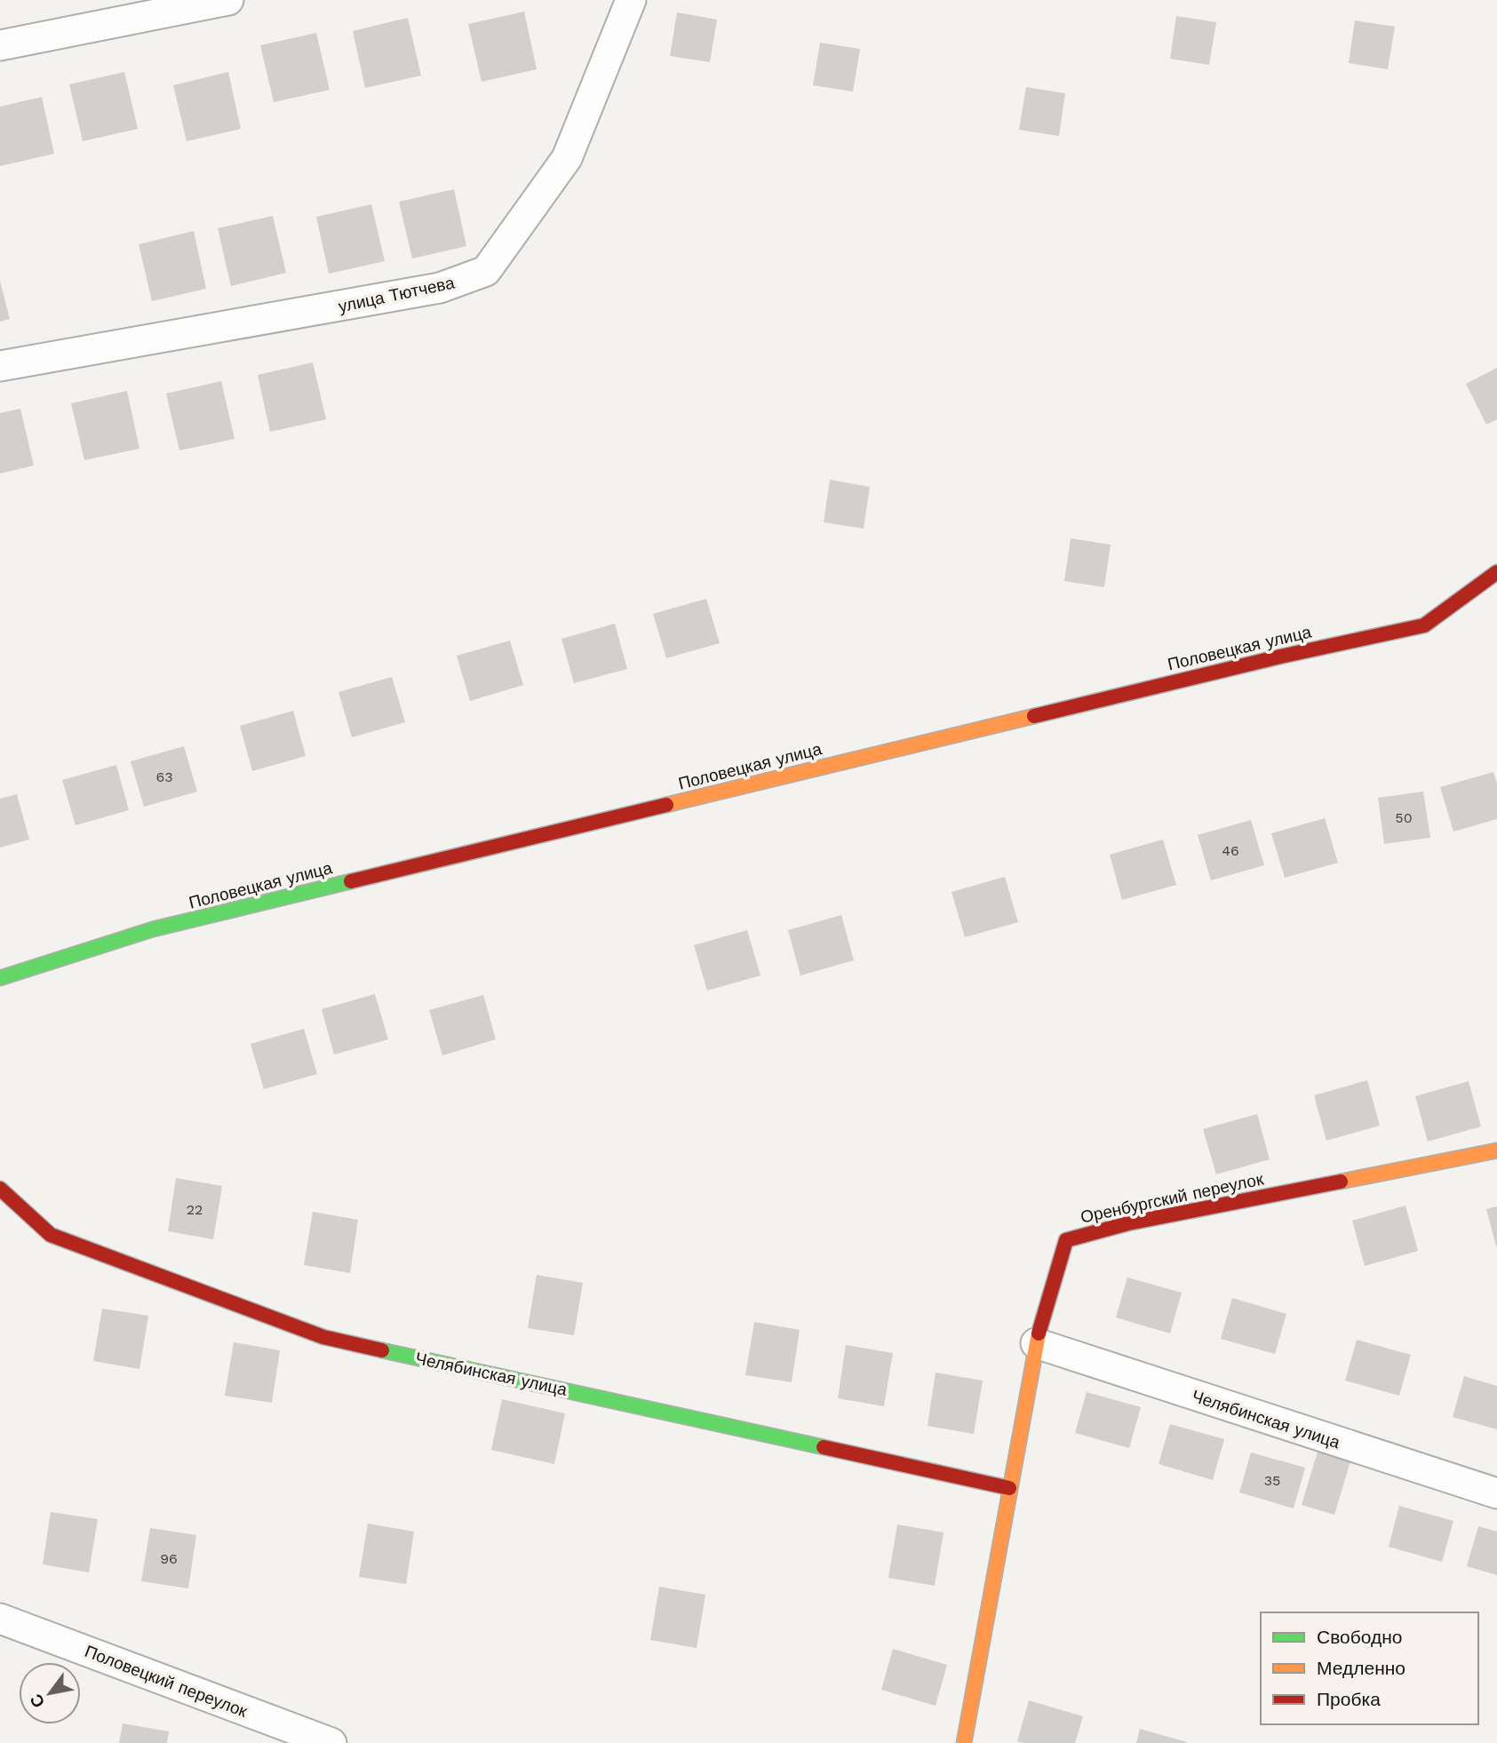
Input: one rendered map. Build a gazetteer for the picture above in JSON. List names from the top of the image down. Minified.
{"streets":{"street":["улица Тютчева","Половецкая улица","Оренбургский переулок","Челябинская улица","Половецкий переулок"]},"crossings":[["Оренбургский переулок","Челябинская улица"]],"house_numbers":["63","50","46","22","35","96"],"legend":["Свободно","Медленно","Пробка"],"north":"bottom left"}
